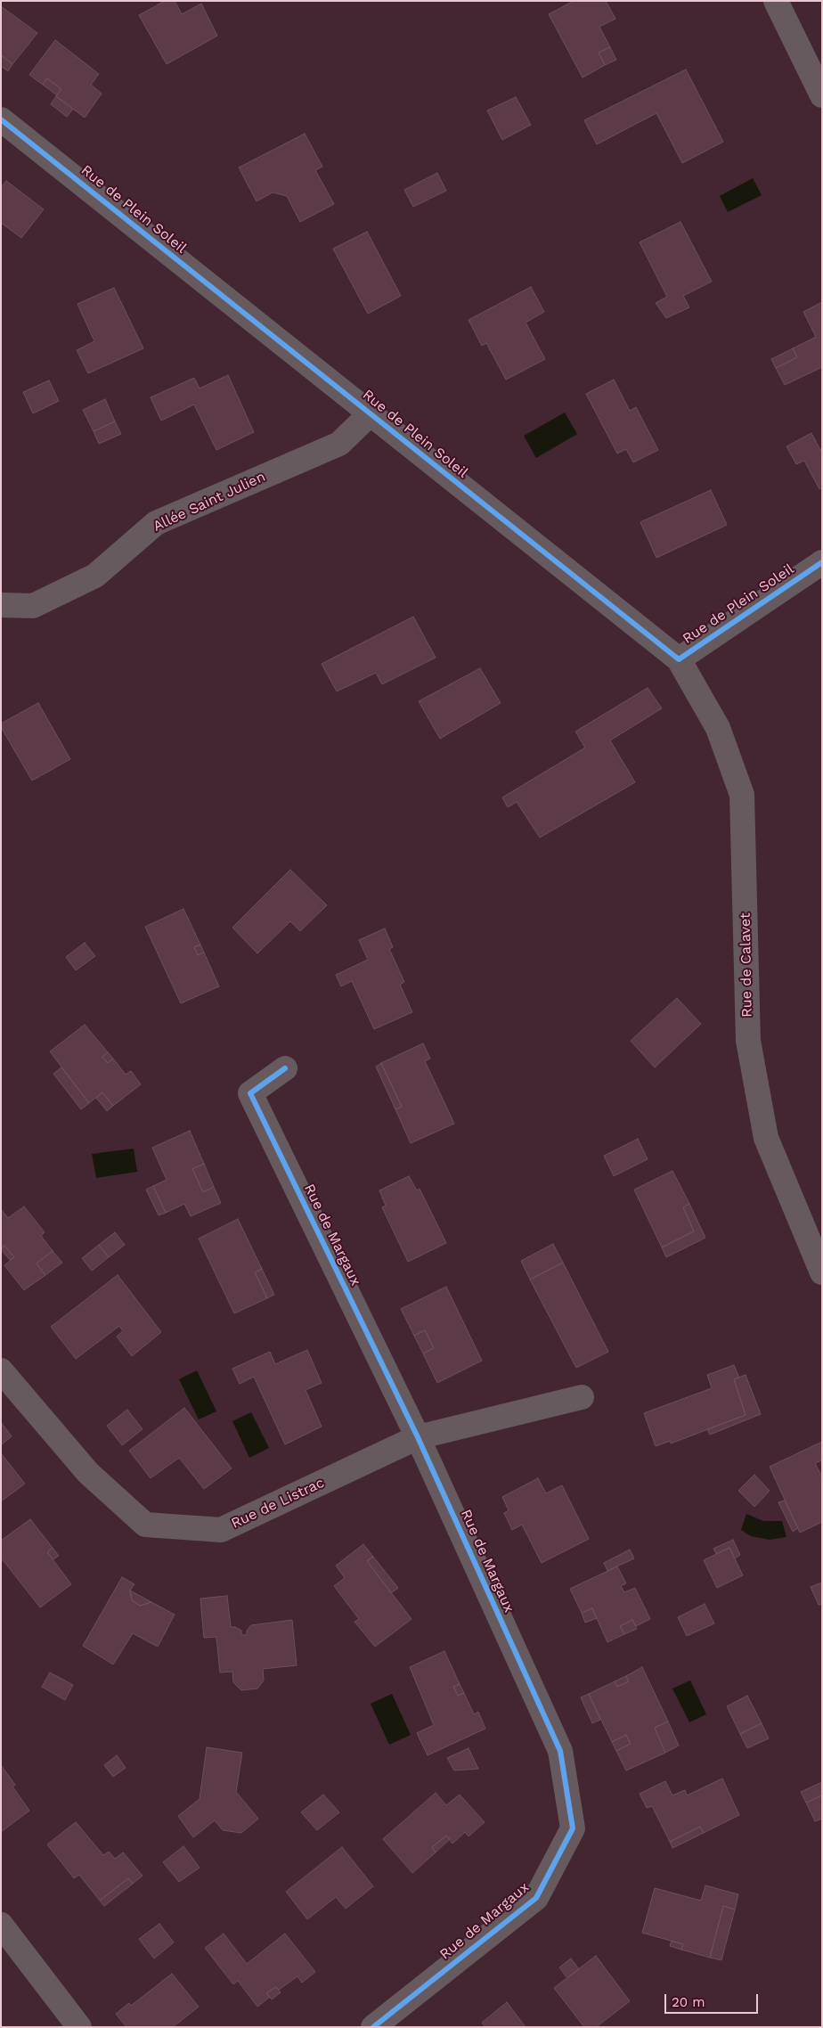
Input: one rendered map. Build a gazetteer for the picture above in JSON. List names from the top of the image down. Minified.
{"streets":{"street":["Rue de Plein Soleil","Allée Saint Julien","Rue de Calavet","Rue de Margaux","Rue de Listrac"]},"crossings":[["Rue de Plein Soleil","Allée Saint Julien"],["Rue de Plein Soleil","Rue de Calavet"],["Rue de Margaux","Rue de Listrac"]],"scale_bar":"20 m"}
